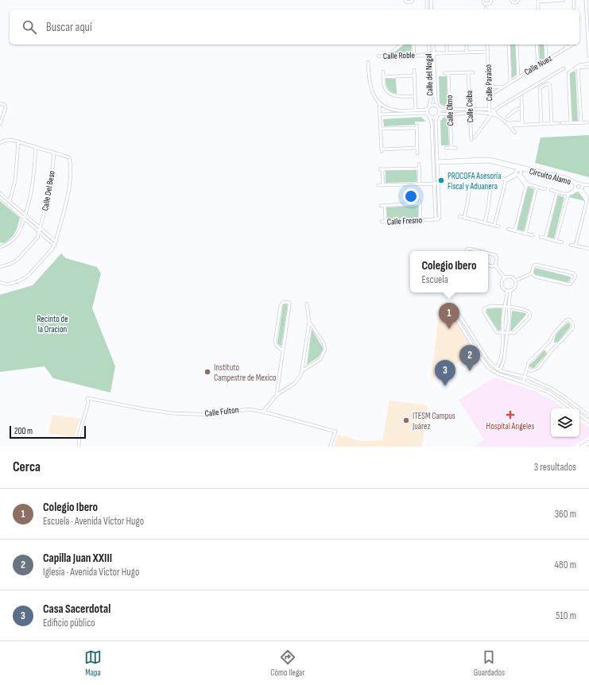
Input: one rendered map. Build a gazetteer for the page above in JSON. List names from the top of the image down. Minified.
{"streets":{"street":["Calle Roble","Calle Nuez","Calle del Nogal","Calle Paraíso","Calle Ceiba","Calle Olmo","Circuito Álamo","Calle Del Beso","Calle Fresno","Calle Fulton"]},"crossings":[["Calle Roble","Calle del Nogal"],["Calle Roble","Calle Paraíso"],["Calle Nuez","Calle Paraíso"]],"parks":["Recinto de la Oracion"],"places":{"other":["PROCOFA Asesoría Fiscal y Aduanera","Instituto Campestre de Mexico","ITESM Campus Juárez"],"health":["Hospital Angeles"]},"scale_bar":"200 m","page":{"search":"Buscar aquí","popup":["Colegio Ibero","Escuela"],"pins":["1","2","3"],"scale":"200 m","heading":["Cerca","3 resultados"],"list":[{"mark":"1","name":"Colegio Ibero","note":"Escuela · Avenida Víctor Hugo","value":"360 m"},{"mark":"2","name":"Capilla Juan XXIII","note":"Iglesia · Avenida Víctor Hugo","value":"480 m"},{"mark":"3","name":"Casa Sacerdotal","note":"Edificio público","value":"510 m"}],"nav":["Mapa","Cómo llegar","Guardados"]}}
